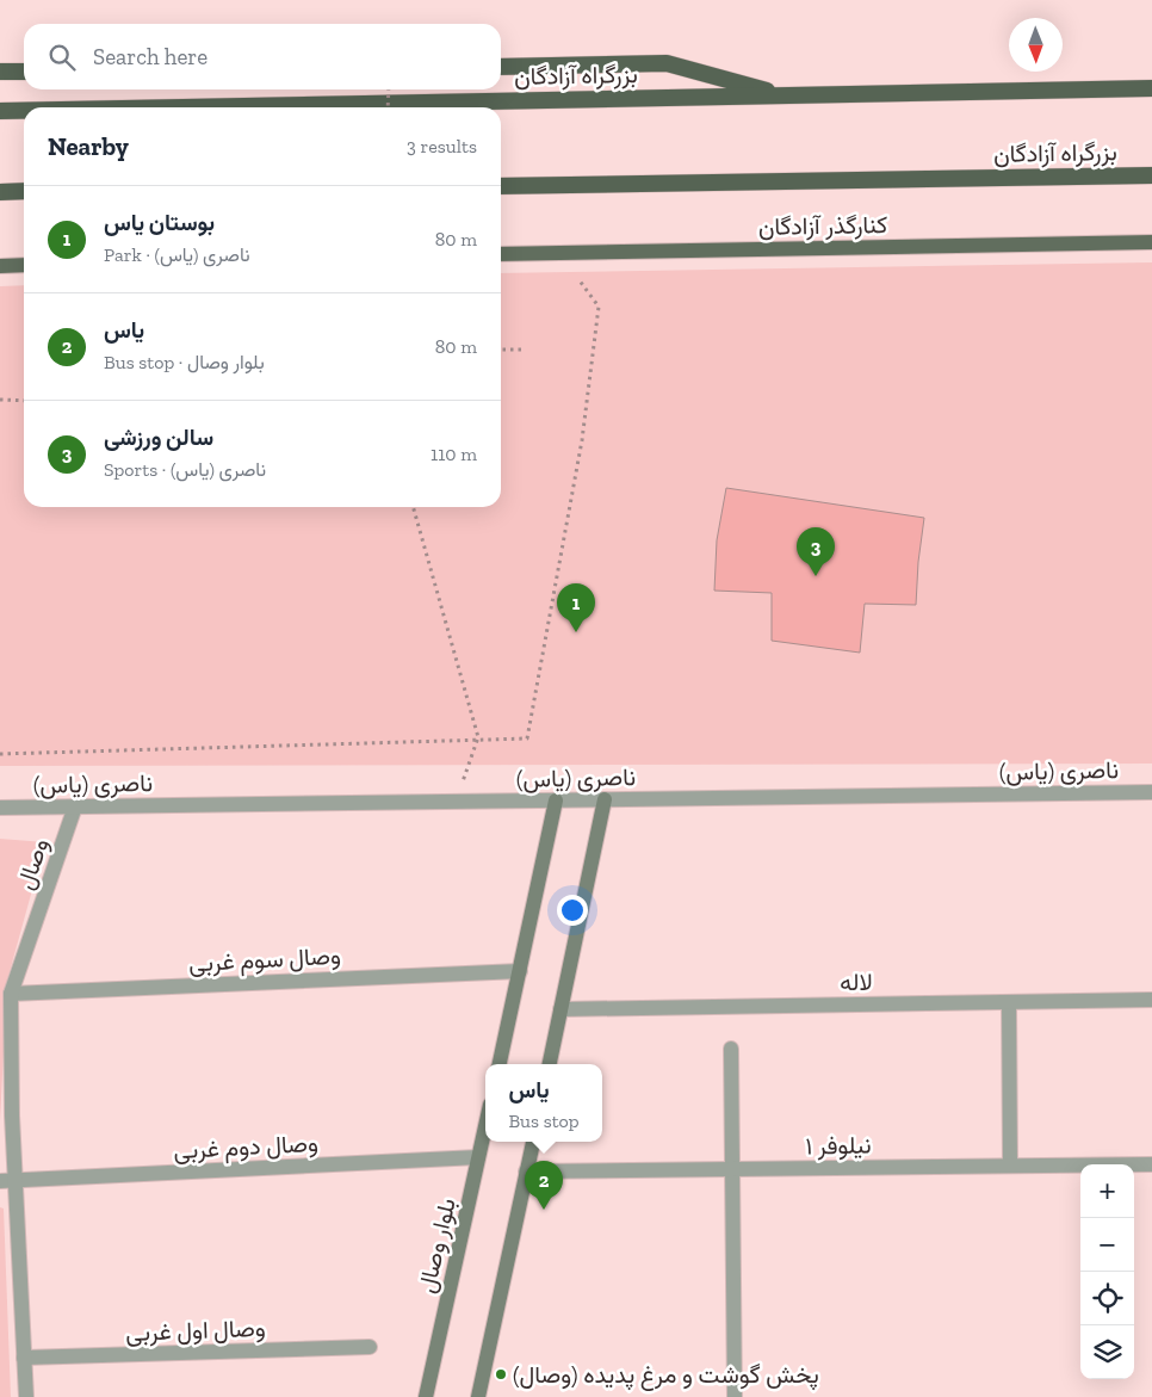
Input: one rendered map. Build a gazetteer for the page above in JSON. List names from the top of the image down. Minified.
{"streets":{"highway":["بزرگراه آزادگان"],"main road":["کنارگذر آزادگان","بلوار وصال"],"street":["ناصری (یاس)","وصال","وصال سوم غربی","لاله","نیلوفر ۱","وصال دوم غربی","وصال اول غربی"]},"crossings":[["ناصری (یاس)","وصال"],["وصال","وصال سوم غربی"],["وصال","وصال دوم غربی"],["وصال","وصال اول غربی"],["وصال دوم غربی","بلوار وصال"]],"places":["پخش گوشت و مرغ پدیده (وصال)"],"north":"bottom","page":{"search":"Search here","heading":["Nearby","3 results"],"list":[{"mark":"1","name":"بوستان یاس","note":"Park · ناصری (یاس)","value":"80 m"},{"mark":"2","name":"یاس","note":"Bus stop · بلوار وصال","value":"80 m"},{"mark":"3","name":"سالن ورزشی","note":"Sports · ناصری (یاس)","value":"110 m"}],"pins":["3","1","2"],"popup":["یاس","Bus stop"],"map_buttons":["+","−"]}}
